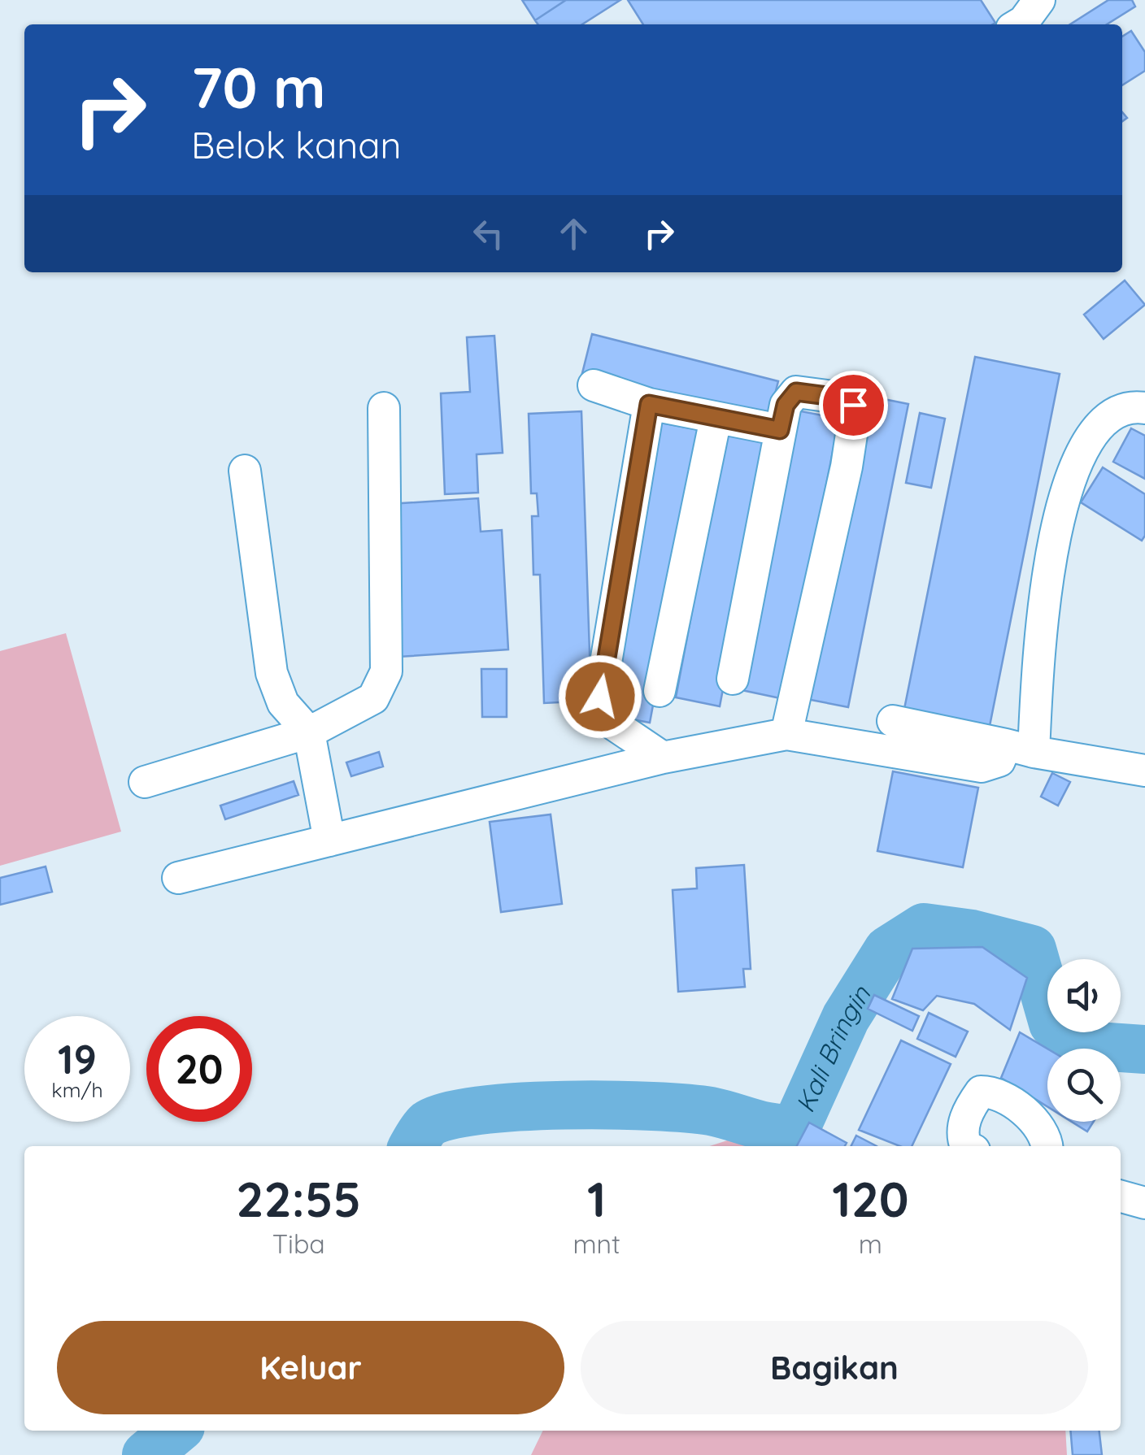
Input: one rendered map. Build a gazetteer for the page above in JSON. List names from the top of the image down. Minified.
{"water":["Kali Bringin"],"page":{"turn":["70 m","Belok kanan"],"speed":"19 km/h","limit":"20","eta":["22:55","Tiba","1","mnt","120","m"],"buttons":["Keluar","Bagikan"]}}
